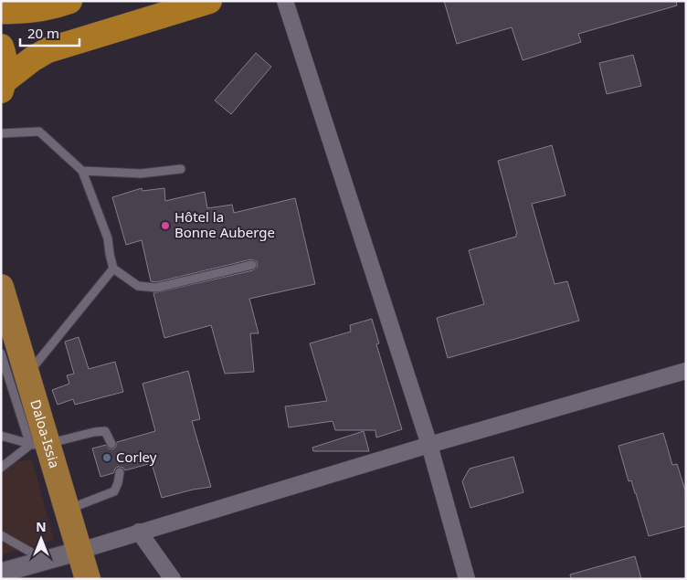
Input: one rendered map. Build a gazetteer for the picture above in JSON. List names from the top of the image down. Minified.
{"streets":{"main road":["Daloa-Issia"]},"places":["Hôtel la Bonne Auberge","Corley"],"scale_bar":"20 m","north":"top"}
